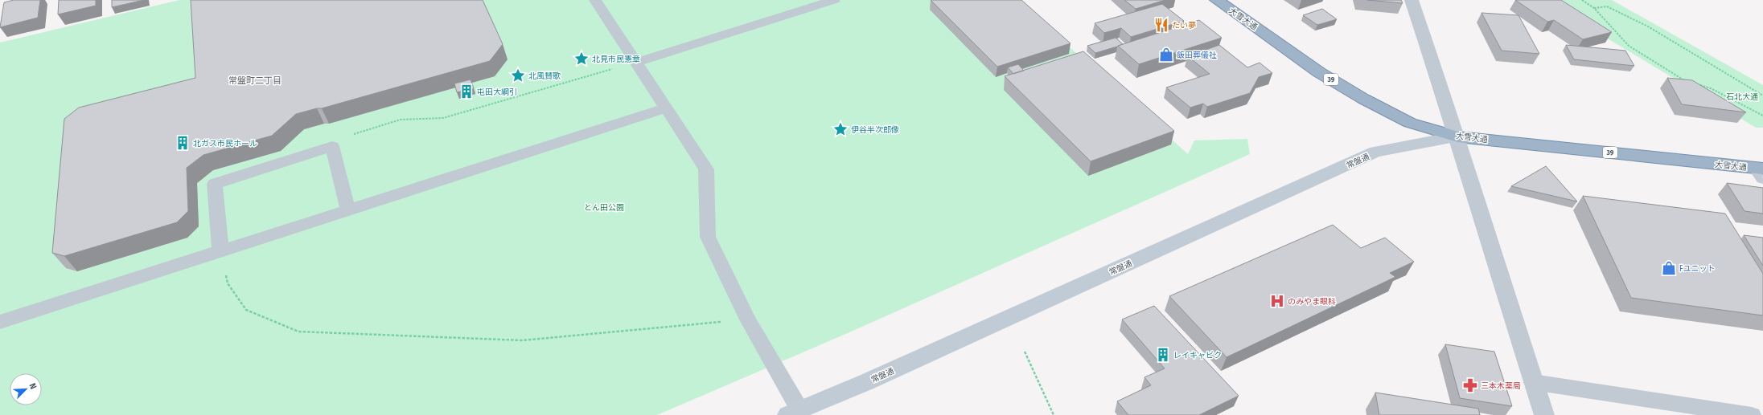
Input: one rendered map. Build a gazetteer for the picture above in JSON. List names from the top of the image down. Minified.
{"streets":{"highway":["大雪大通","39"],"main road":["常盤通"]},"crossings":[["大雪大通","常盤通"]],"districts":["常盤町二丁目"],"parks":["石北大通","とん田公園"],"places":{"restaurant":["たい夢"],"shop":["飯田葬儀社","Fユニット"],"place":["北見市民憲章","北風賛歌","伊谷半次郎像"],"building":["屯田大綱引","北ガス市民ホール","レイキャビク"],"hospital":["のみやま眼科"],"pharmacy":["三本木薬局"]},"north":"top right"}
